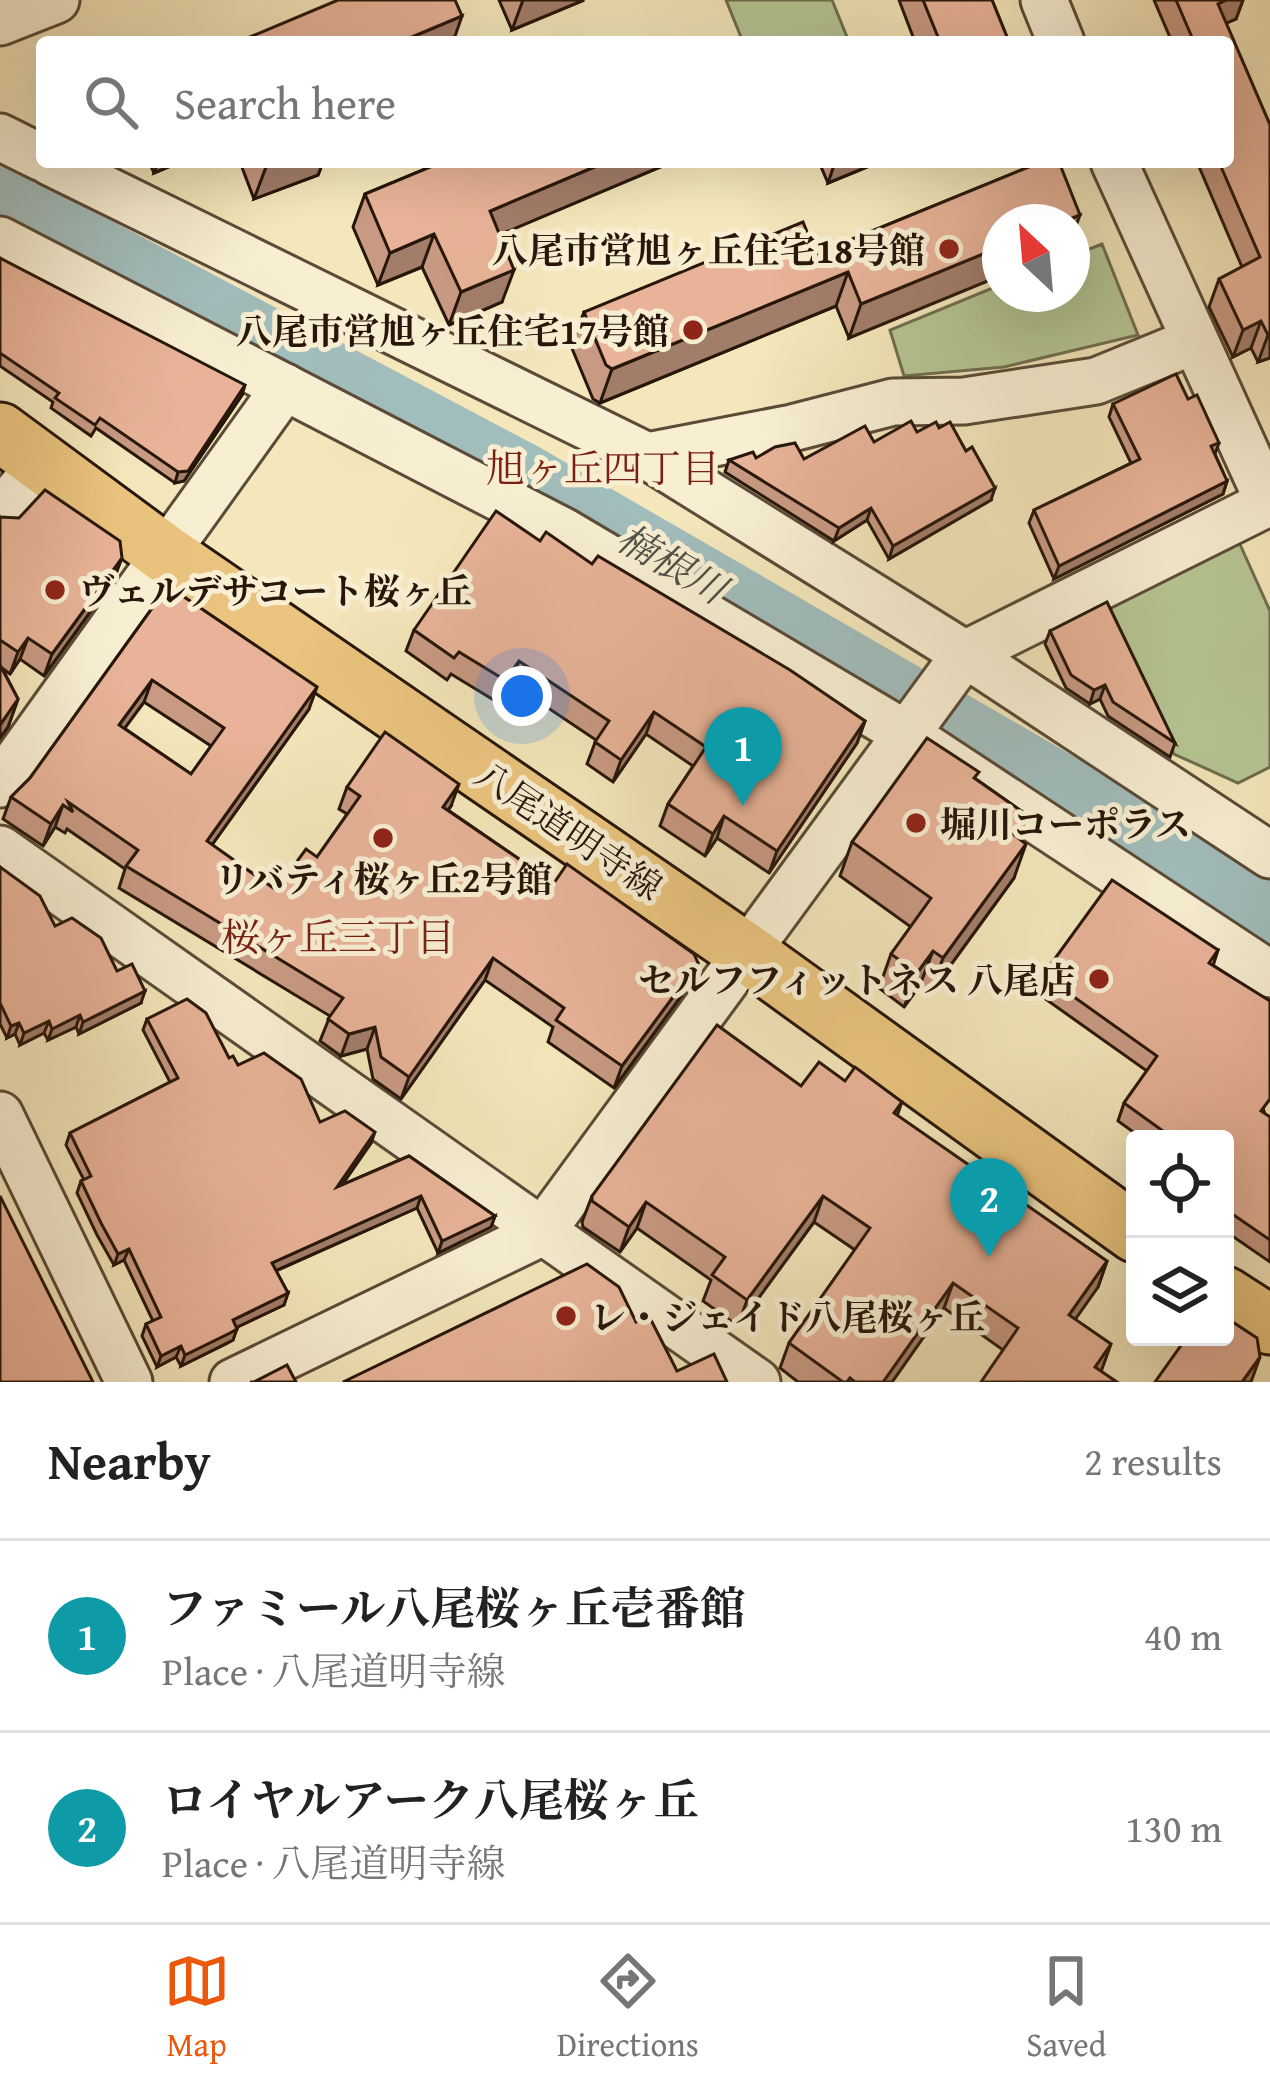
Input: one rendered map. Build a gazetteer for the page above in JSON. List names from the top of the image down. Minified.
{"streets":{"main road":["八尾道明寺線"]},"districts":["旭ヶ丘四丁目","桜ヶ丘三丁目"],"water":["楠根川"],"places":["八尾市営旭ヶ丘住宅18号館","八尾市営旭ヶ丘住宅17号館","ヴェルデサコート桜ヶ丘","堀川コーポラス","リバティ桜ヶ丘2号館","セルフフィットネス 八尾店","レ・ジェイド八尾桜ヶ丘"],"north":"top left","page":{"search":"Search here","pins":["1","2"],"heading":["Nearby","2 results"],"list":[{"mark":"1","name":"ファミール八尾桜ヶ丘壱番館","note":"Place · 八尾道明寺線","value":"40 m"},{"mark":"2","name":"ロイヤルアーク八尾桜ヶ丘","note":"Place · 八尾道明寺線","value":"130 m"}],"nav":["Map","Directions","Saved"]}}
